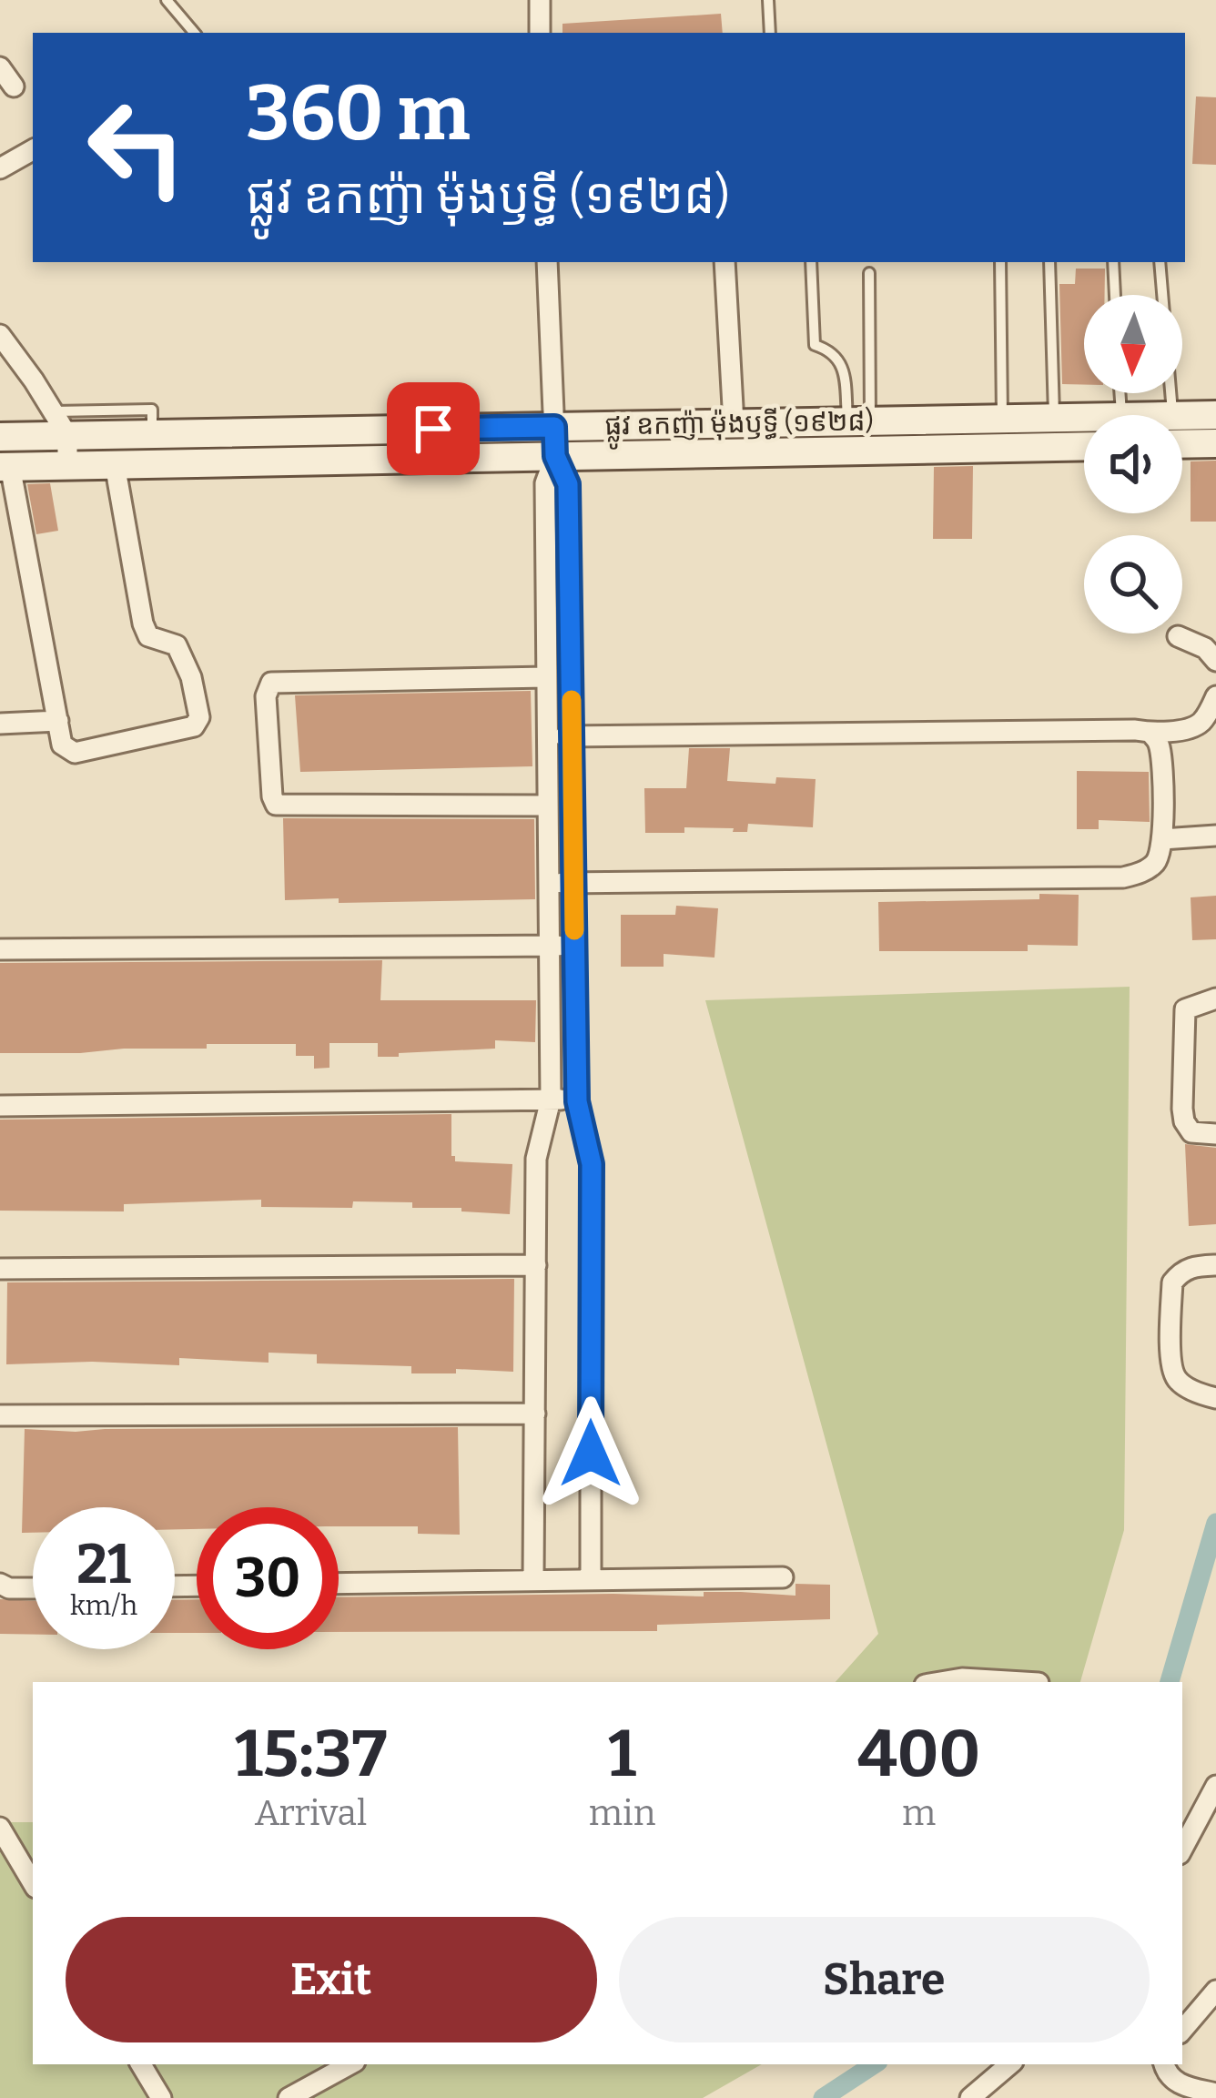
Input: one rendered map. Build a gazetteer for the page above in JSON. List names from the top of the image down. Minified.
{"streets":{"main road":["ផ្លូវ ឧកញ៉ា ម៉ុងឫទ្ធី (១៩២៨)"]},"north":"bottom","page":{"turn":["360 m","ផ្លូវ ឧកញ៉ា ម៉ុងឫទ្ធី (១៩២៨)"],"speed":"21 km/h","limit":"30","eta":["15:37","Arrival","1","min","400","m"],"buttons":["Exit","Share"]}}
